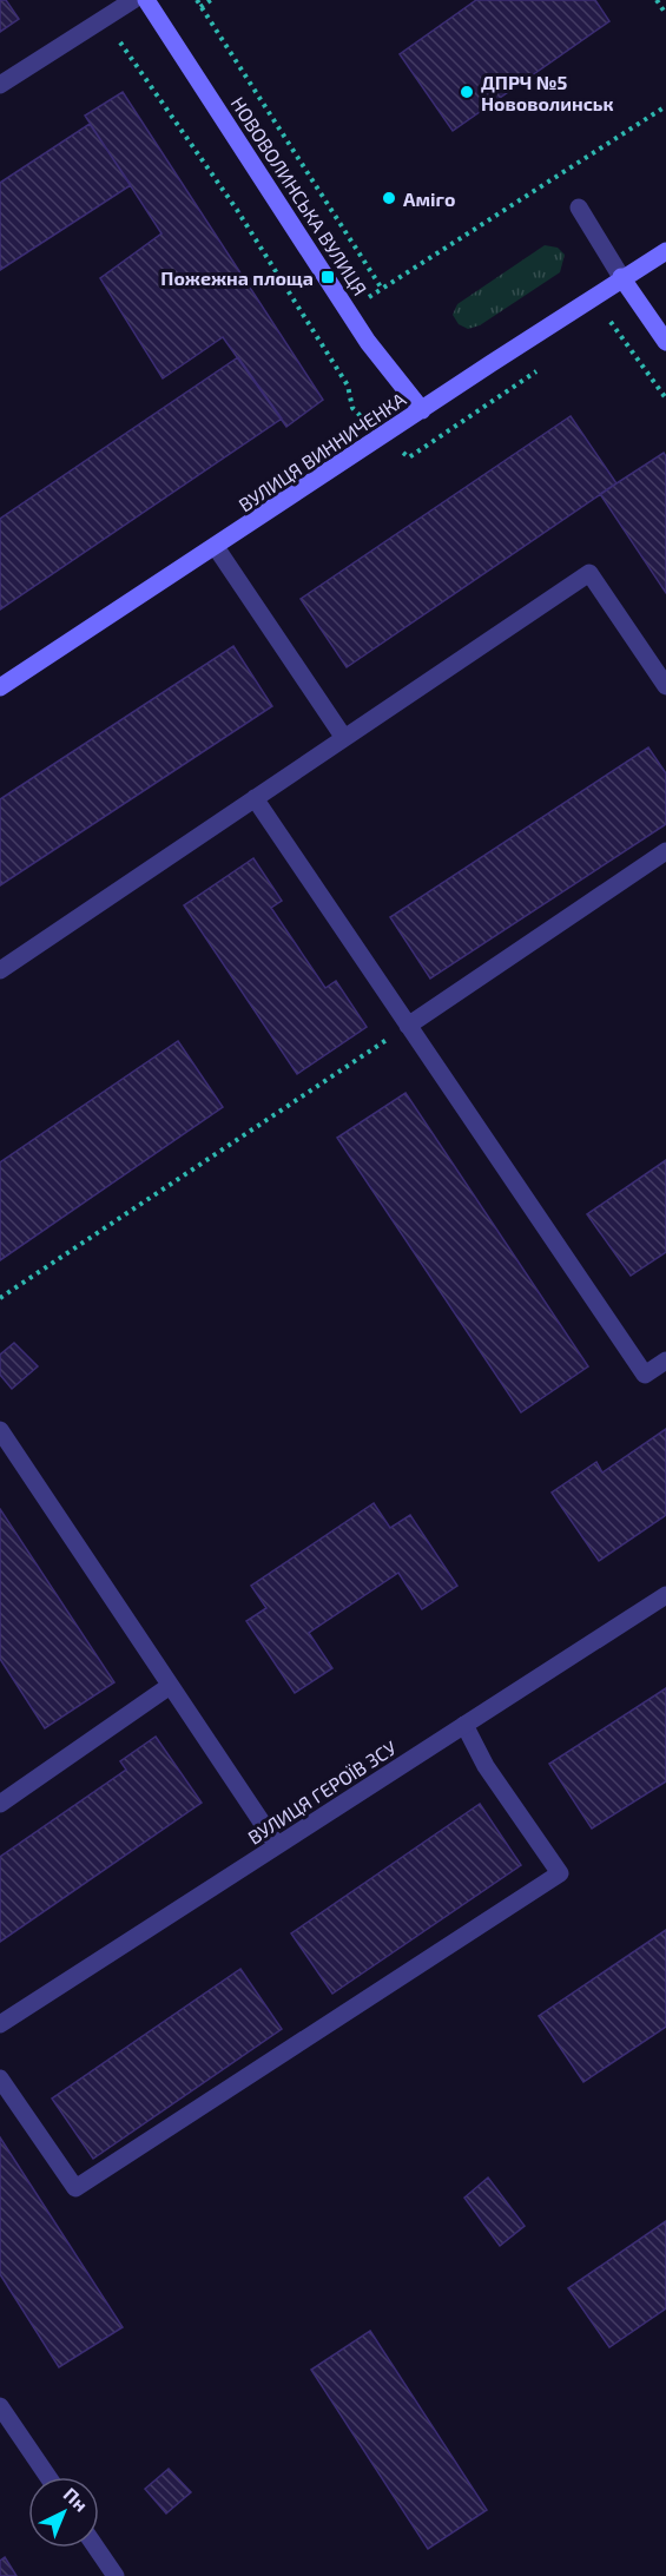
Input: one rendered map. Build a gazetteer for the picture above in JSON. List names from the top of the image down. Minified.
{"streets":{"street":["НОВОВОЛИНСЬКА ВУЛИЦЯ","ВУЛИЦЯ ВИННИЧЕНКА","ВУЛИЦЯ ГЕРОЇВ ЗСУ"]},"crossings":[["НОВОВОЛИНСЬКА ВУЛИЦЯ","ВУЛИЦЯ ВИННИЧЕНКА"]],"places":{"other":["ДПРЧ №5 Нововолинськ","Аміго"],"transit":["Пожежна площа"]},"north":"top right"}
